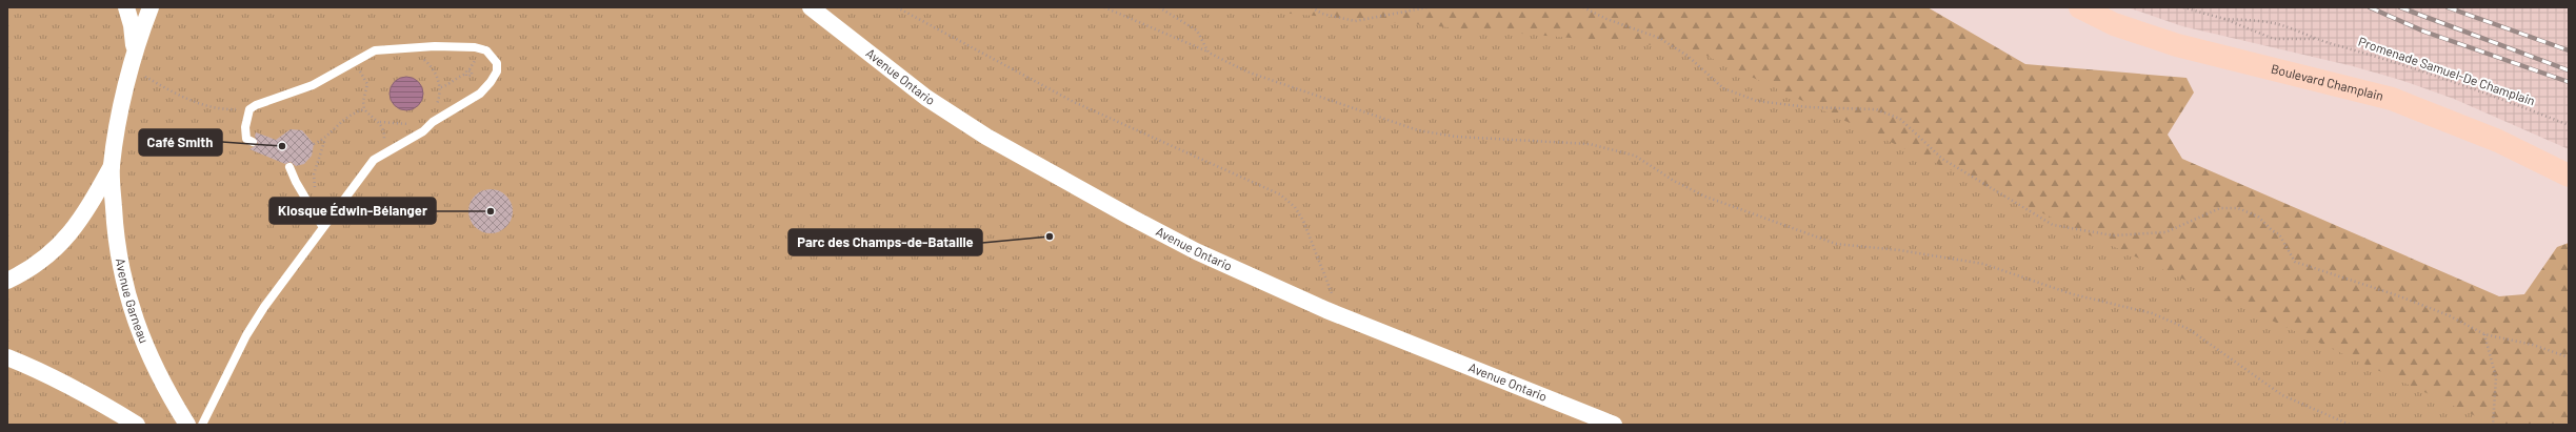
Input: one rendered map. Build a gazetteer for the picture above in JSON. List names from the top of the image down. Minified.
{"streets":{"main road":["Boulevard Champlain"],"street":["Avenue Ontario","Avenue Garneau"],"path":["Promenade Samuel-De Champlain"]},"places":["Café Smith","Kiosque Édwin-Bélanger","Parc des Champs-de-Bataille"]}
